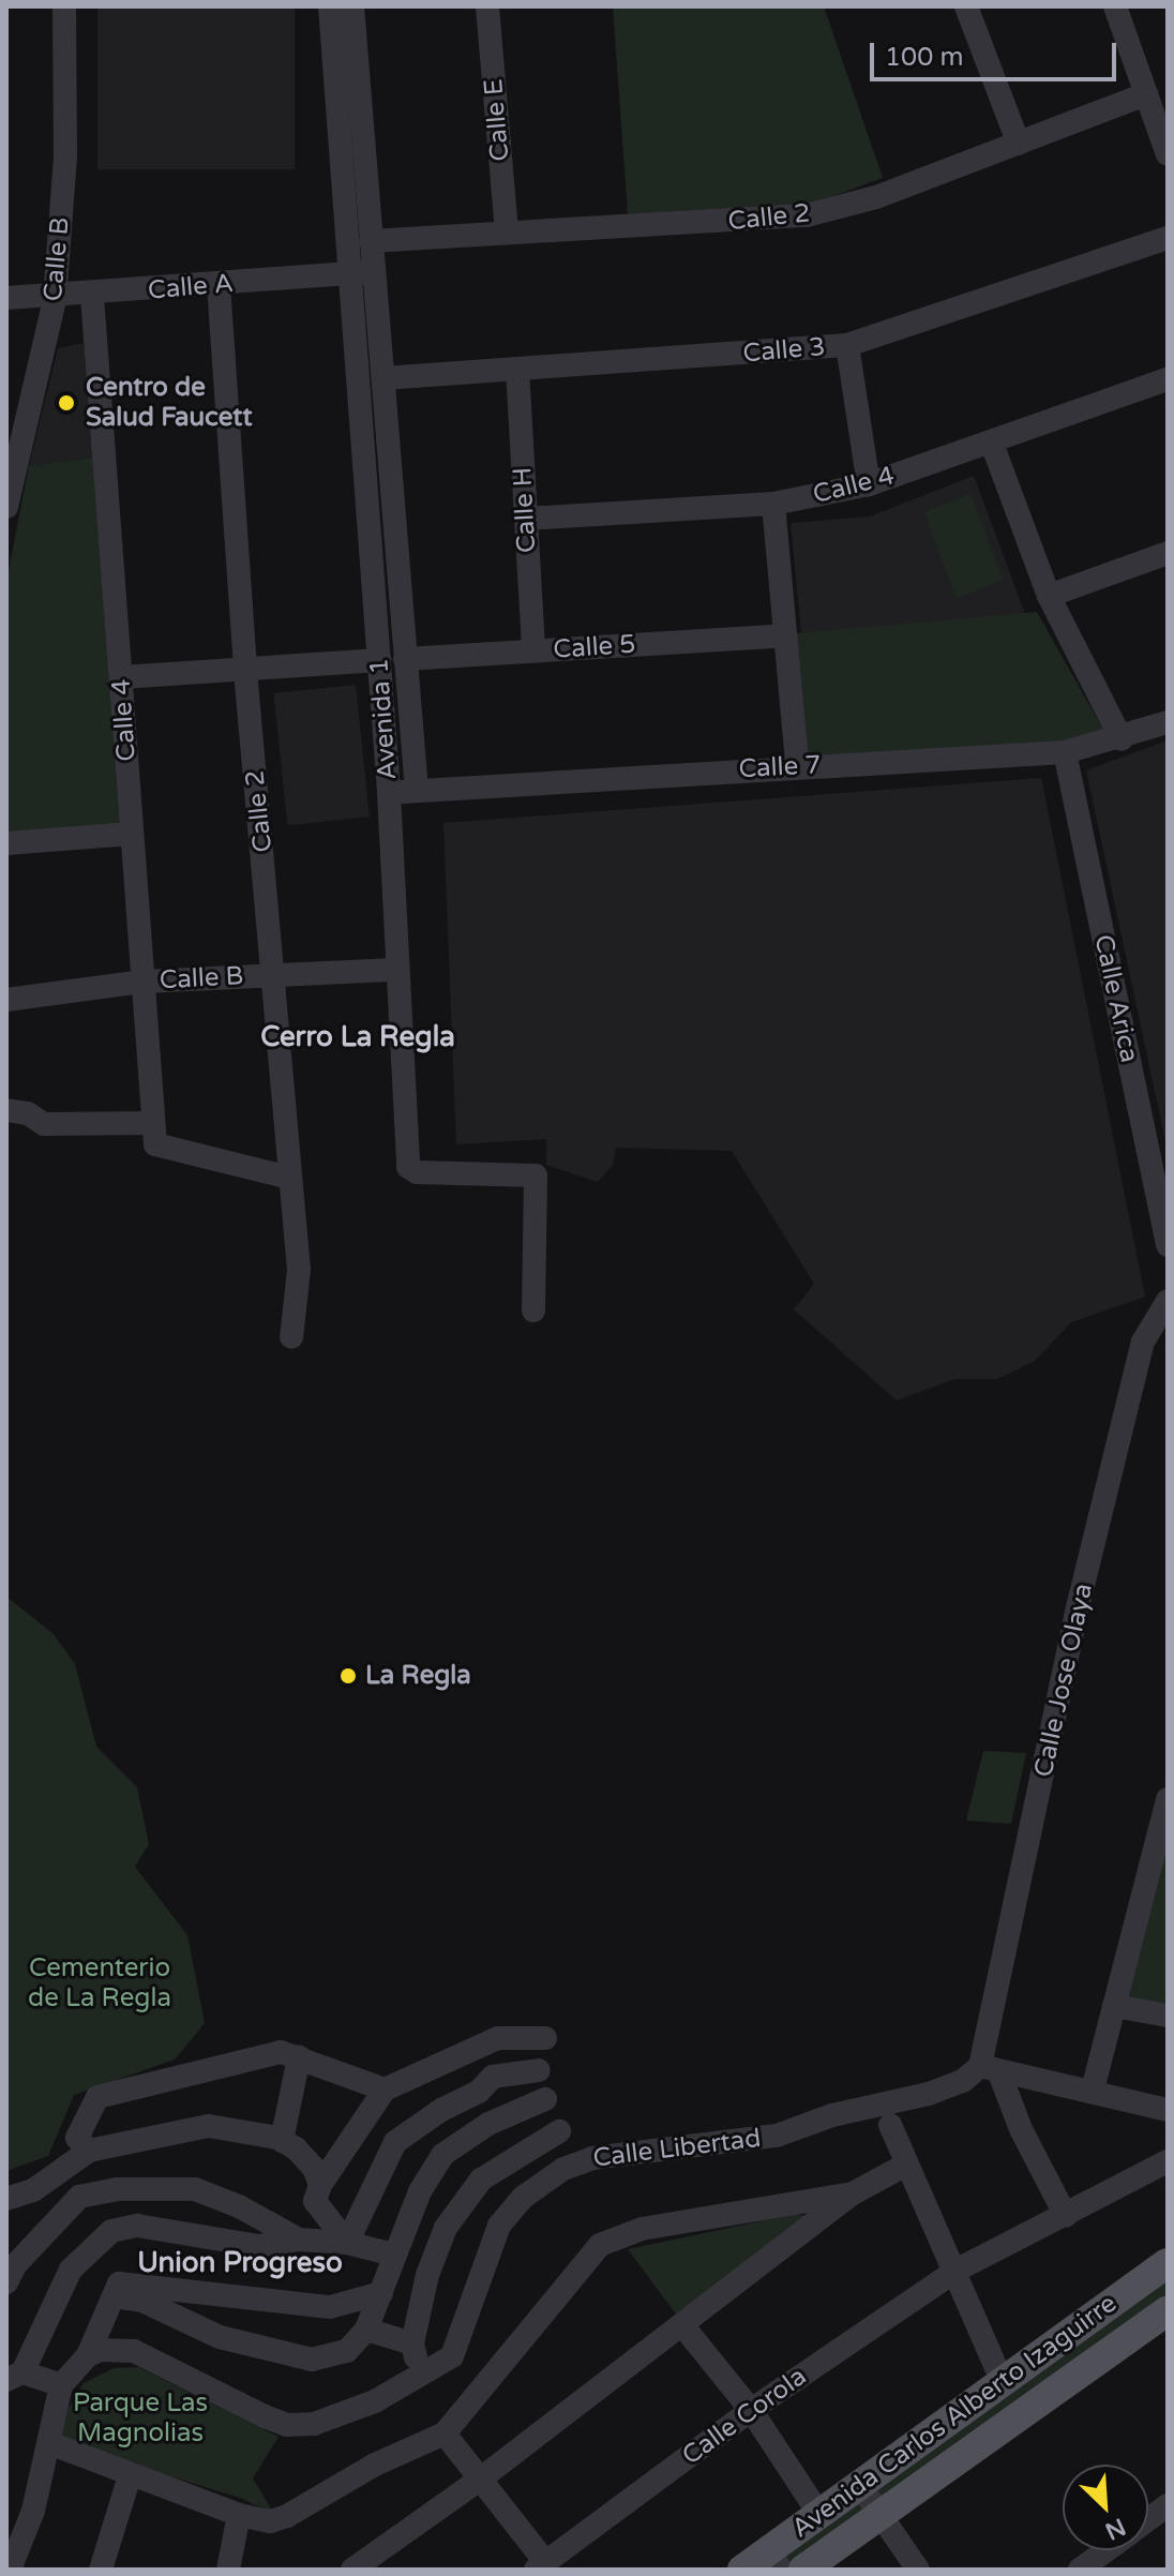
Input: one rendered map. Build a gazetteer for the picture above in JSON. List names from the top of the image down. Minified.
{"streets":{"main road":["Avenida Carlos Alberto Izaguirre"],"street":["Calle E","Calle 2","Calle B","Calle A","Calle 3","Calle 4","Calle H","Calle 5","Avenida 1","Calle 7","Calle Arica","Calle Jose Olaya","Calle Libertad","Calle Corola"]},"crossings":[["Calle E","Calle 2"],["Calle 2","Calle B"],["Calle 2","Calle A"],["Calle 2","Avenida 1"],["Calle B","Calle A"],["Calle B","Calle 4"],["Calle B","Avenida 1"],["Calle A","Calle 4"],["Calle A","Avenida 1"],["Calle 3","Calle H"],["Calle 3","Avenida 1"],["Calle 4","Calle H"],["Calle H","Calle 5"],["Calle 5","Avenida 1"],["Avenida 1","Calle 7"],["Calle 7","Calle Arica"],["Calle Jose Olaya","Calle Libertad"]],"districts":["Cerro La Regla","Union Progreso"],"parks":["Cementerio de La Regla","Parque Las Magnolias"],"places":["Centro de Salud Faucett","La Regla"],"scale_bar":"100 m","north":"bottom right"}
